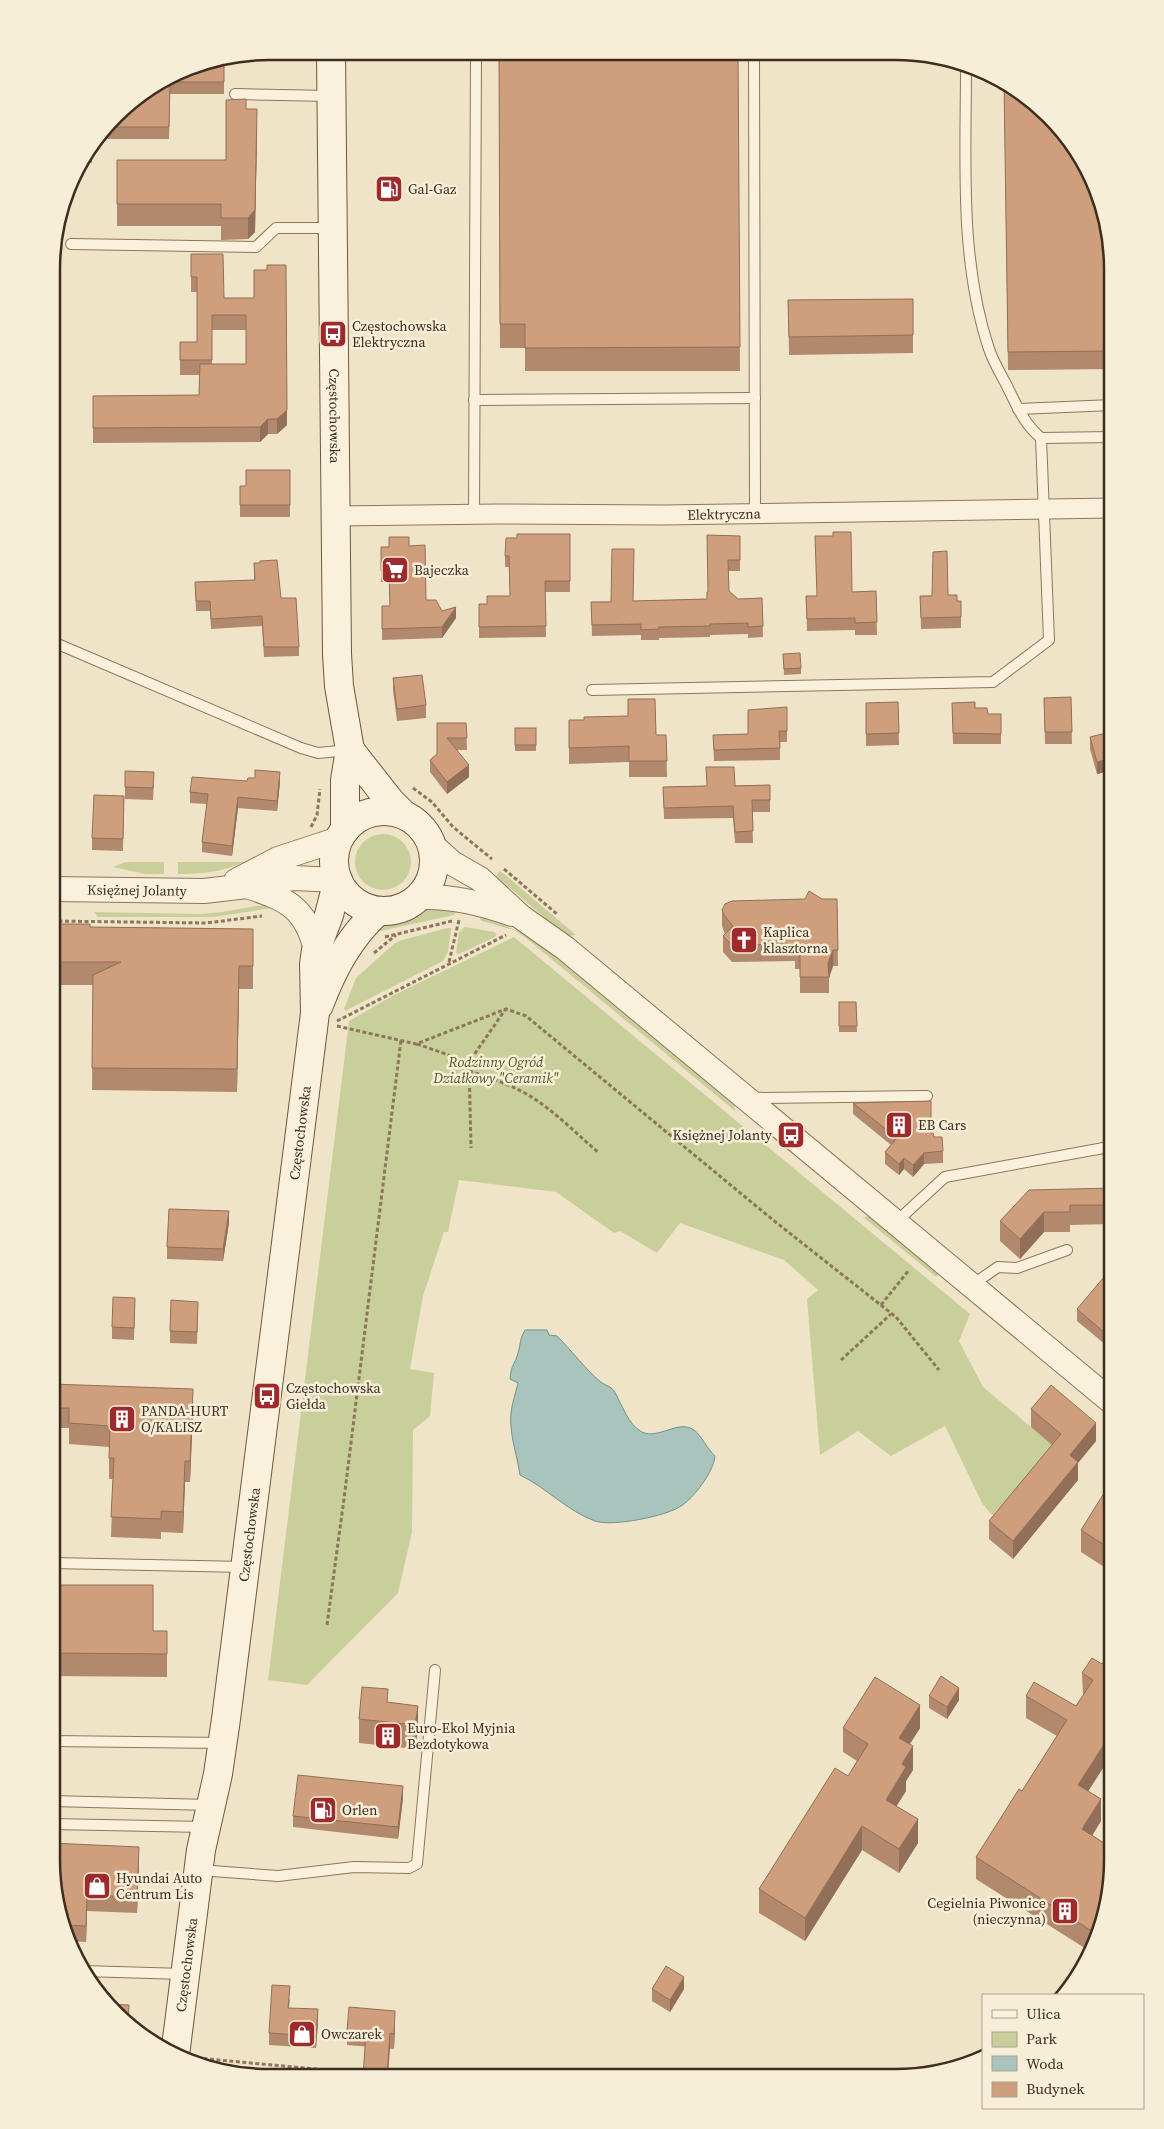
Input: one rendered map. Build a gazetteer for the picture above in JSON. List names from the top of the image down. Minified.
{"streets":{"main road":["Częstochowska"],"street":["Elektryczna","Księżnej Jolanty"]},"crossings":[["Częstochowska","Elektryczna"],["Częstochowska","Księżnej Jolanty"]],"parks":["Rodzinny Ogród Działkowy \"Ceramik\""],"places":{"fuel station":["Gal-Gaz","Orlen"],"bus stop":["Częstochowska Elektryczna","Księżnej Jolanty","Częstochowska Giełda"],"supermarket":["Bajeczka"],"church":["Kaplica klasztorna"],"building":["EB Cars","PANDA-HURT O/KALISZ","Euro-Ekol Myjnia Bezdotykowa","Cegielnia Piwonice (nieczynna)"],"shop":["Hyundai Auto Centrum Lis","Owczarek"]},"legend":["Ulica","Park","Woda","Budynek"]}
